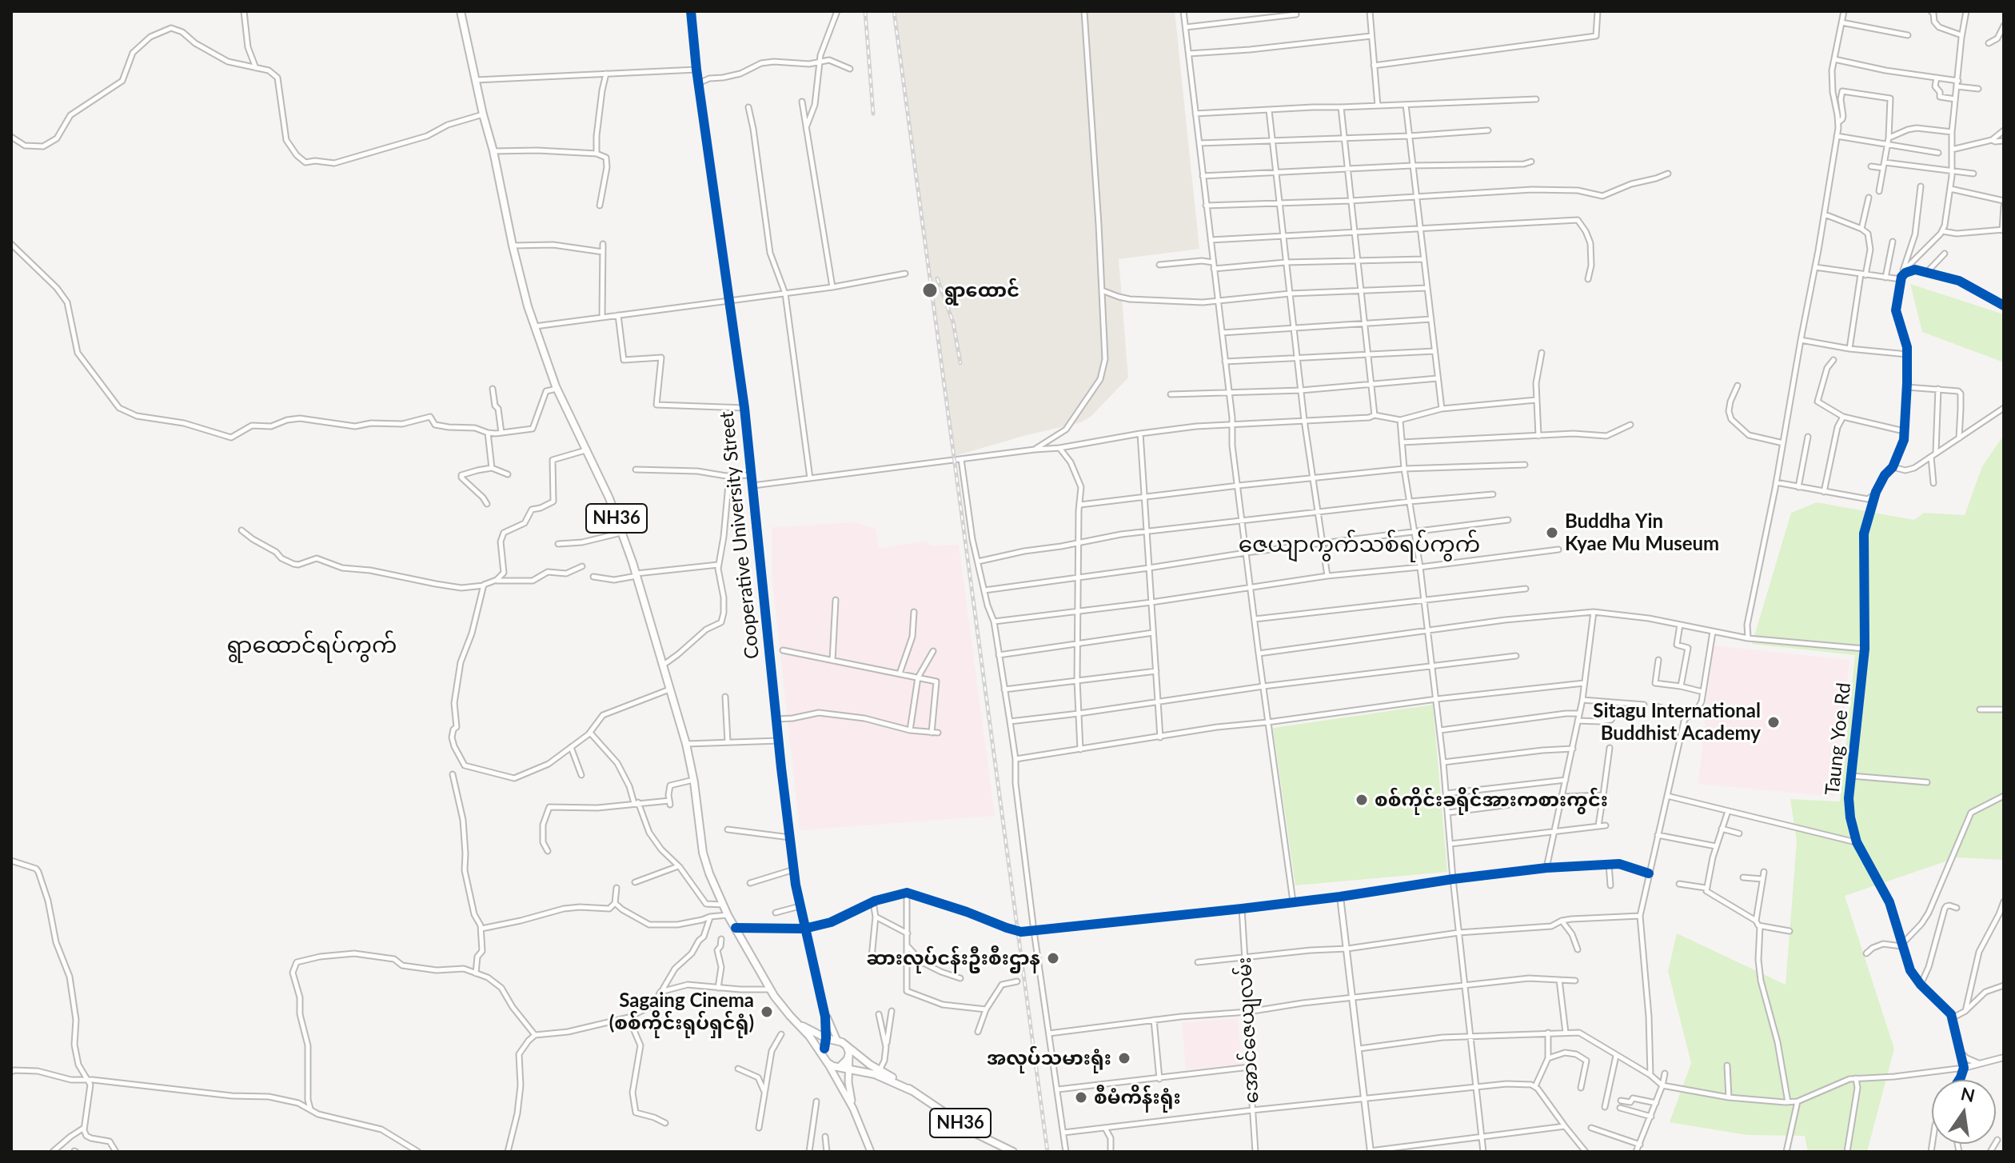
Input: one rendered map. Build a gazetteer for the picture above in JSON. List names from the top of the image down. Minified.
{"streets":{"highway":["NH36"],"street":["Cooperative University Street","Taung Yoe Rd","အောင်ဇေယျလမ်း"]},"crossings":[["NH36","Cooperative University Street"]],"districts":["ဇေယျာကွက်သစ်ရပ်ကွက်","ရွာထောင်ရပ်ကွက်"],"places":["ရွာထောင်","Buddha Yin Kyae Mu Museum","Sitagu International Buddhist Academy","စစ်ကိုင်းခရိုင်အားကစားကွင်း","ဆားလုပ်ငန်းဦးစီးဌာန","Sagaing Cinema (စစ်ကိုင်းရုပ်ရှင်ရုံ)","အလုပ်သမားရုံး","စီမံကိန်းရုံး‌"],"north":"top"}
